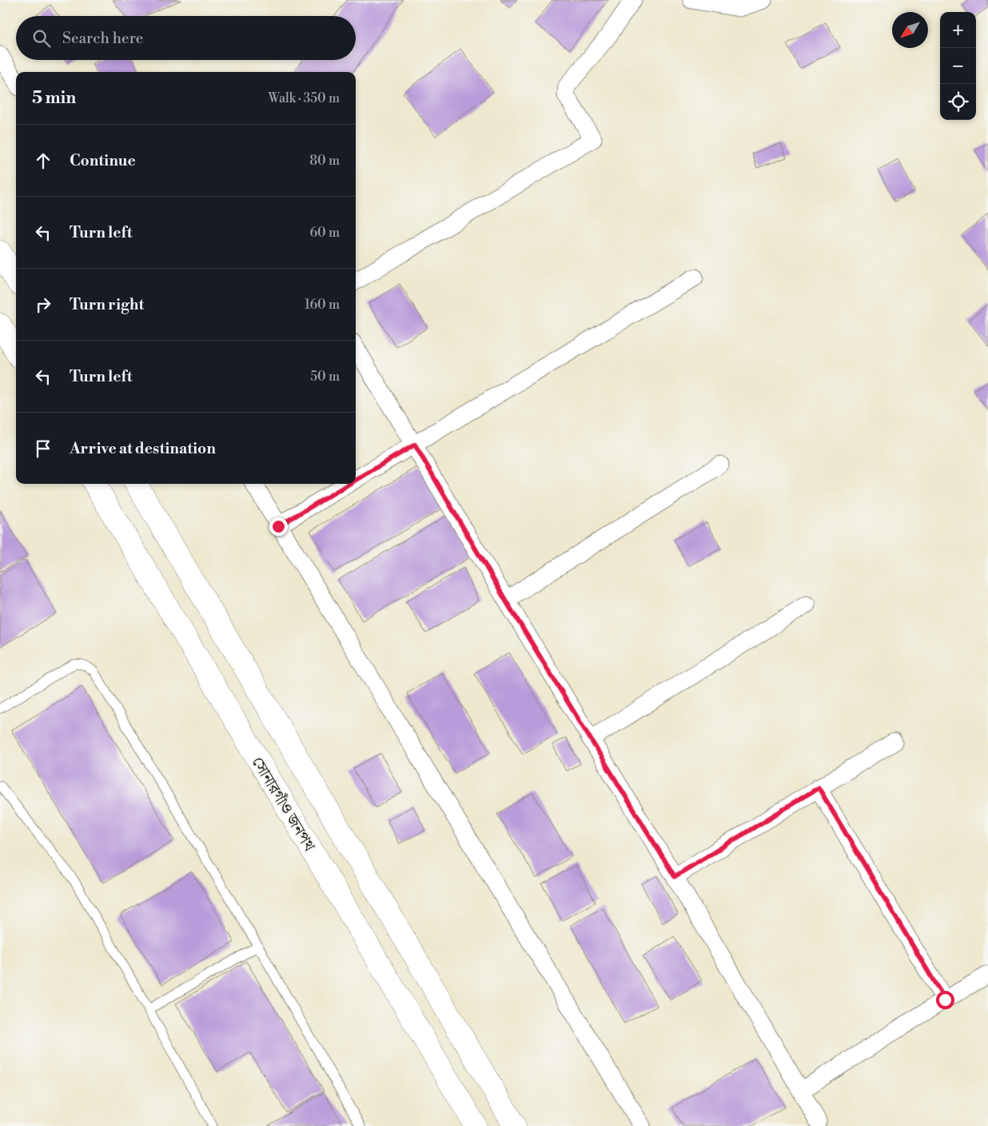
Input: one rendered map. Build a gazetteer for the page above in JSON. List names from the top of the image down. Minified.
{"streets":{"main road":["সোনারগাঁও জনপথ"]},"north":"bottom left","page":{"map_buttons":["+","−"],"search":"Search here","heading":["5 min","Walk · 350 m"],"list":[["Continue","80 m"],["Turn left","60 m"],["Turn right","160 m"],["Turn left","50 m"],"Arrive at destination"]}}
